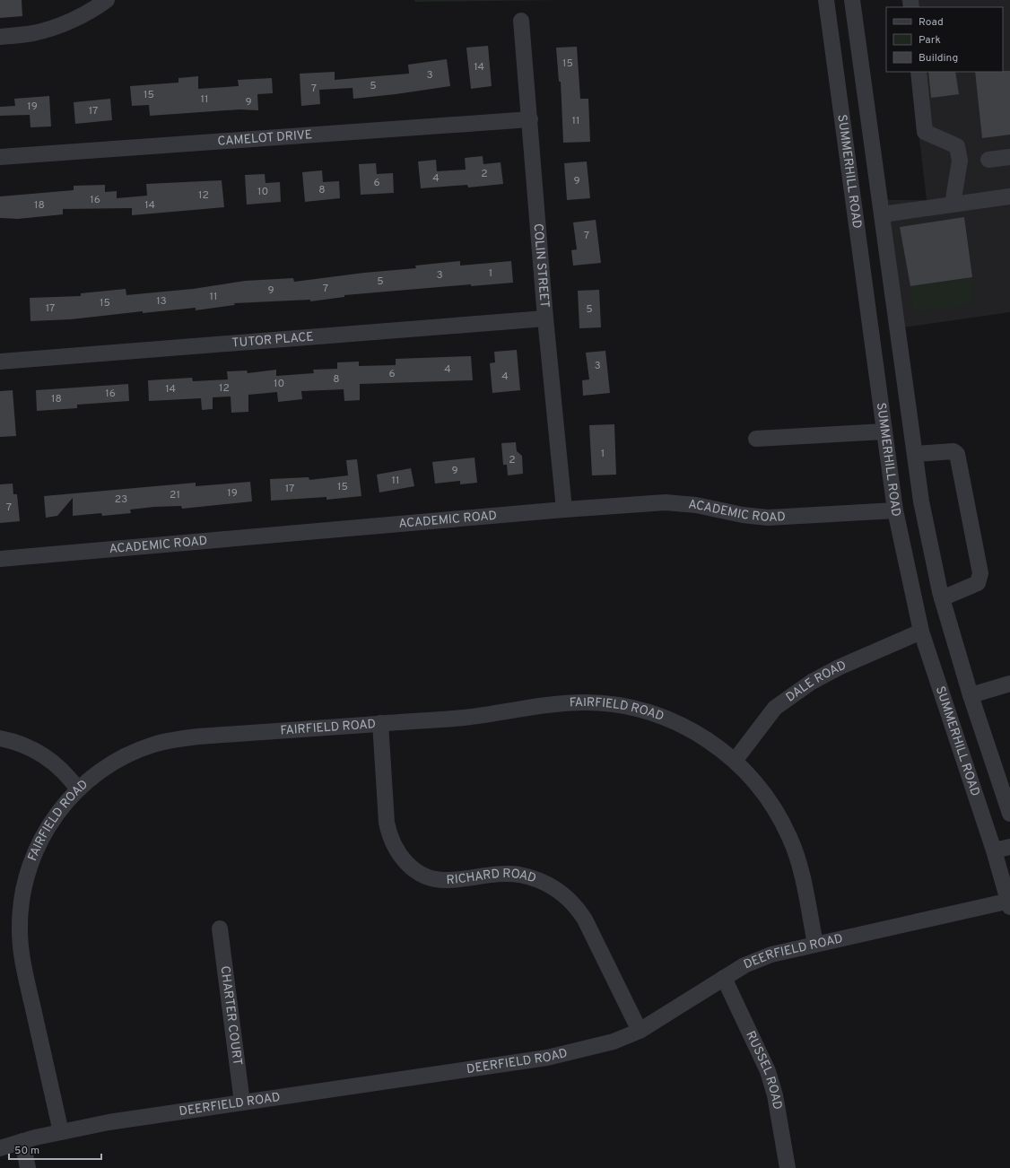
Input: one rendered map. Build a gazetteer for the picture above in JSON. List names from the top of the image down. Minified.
{"streets":{"street":["CAMELOT DRIVE","SUMMERHILL ROAD","COLIN STREET","TUTOR PLACE","ACADEMIC ROAD","DALE ROAD","FAIRFIELD ROAD","RICHARD ROAD","DEERFIELD ROAD","CHARTER COURT","RUSSEL ROAD"]},"crossings":[["CAMELOT DRIVE","COLIN STREET"],["SUMMERHILL ROAD","ACADEMIC ROAD"],["SUMMERHILL ROAD","DALE ROAD"],["SUMMERHILL ROAD","DEERFIELD ROAD"],["COLIN STREET","TUTOR PLACE"],["COLIN STREET","ACADEMIC ROAD"],["DALE ROAD","FAIRFIELD ROAD"],["FAIRFIELD ROAD","RICHARD ROAD"],["FAIRFIELD ROAD","DEERFIELD ROAD"],["RICHARD ROAD","DEERFIELD ROAD"],["DEERFIELD ROAD","CHARTER COURT"],["DEERFIELD ROAD","RUSSEL ROAD"]],"house_numbers":["15","14","3","5","7","15","11","9","19","17","11","2","4","9","6","8","10","12","16","18","14","7","1","3","5","7","9","11","13","15","17","5","3","4","6","4","8","10","12","14","16","18","1","2","9","11","15","17","19","21","23","7"],"legend":["Road","Park","Building"],"scale_bar":"50 m"}
